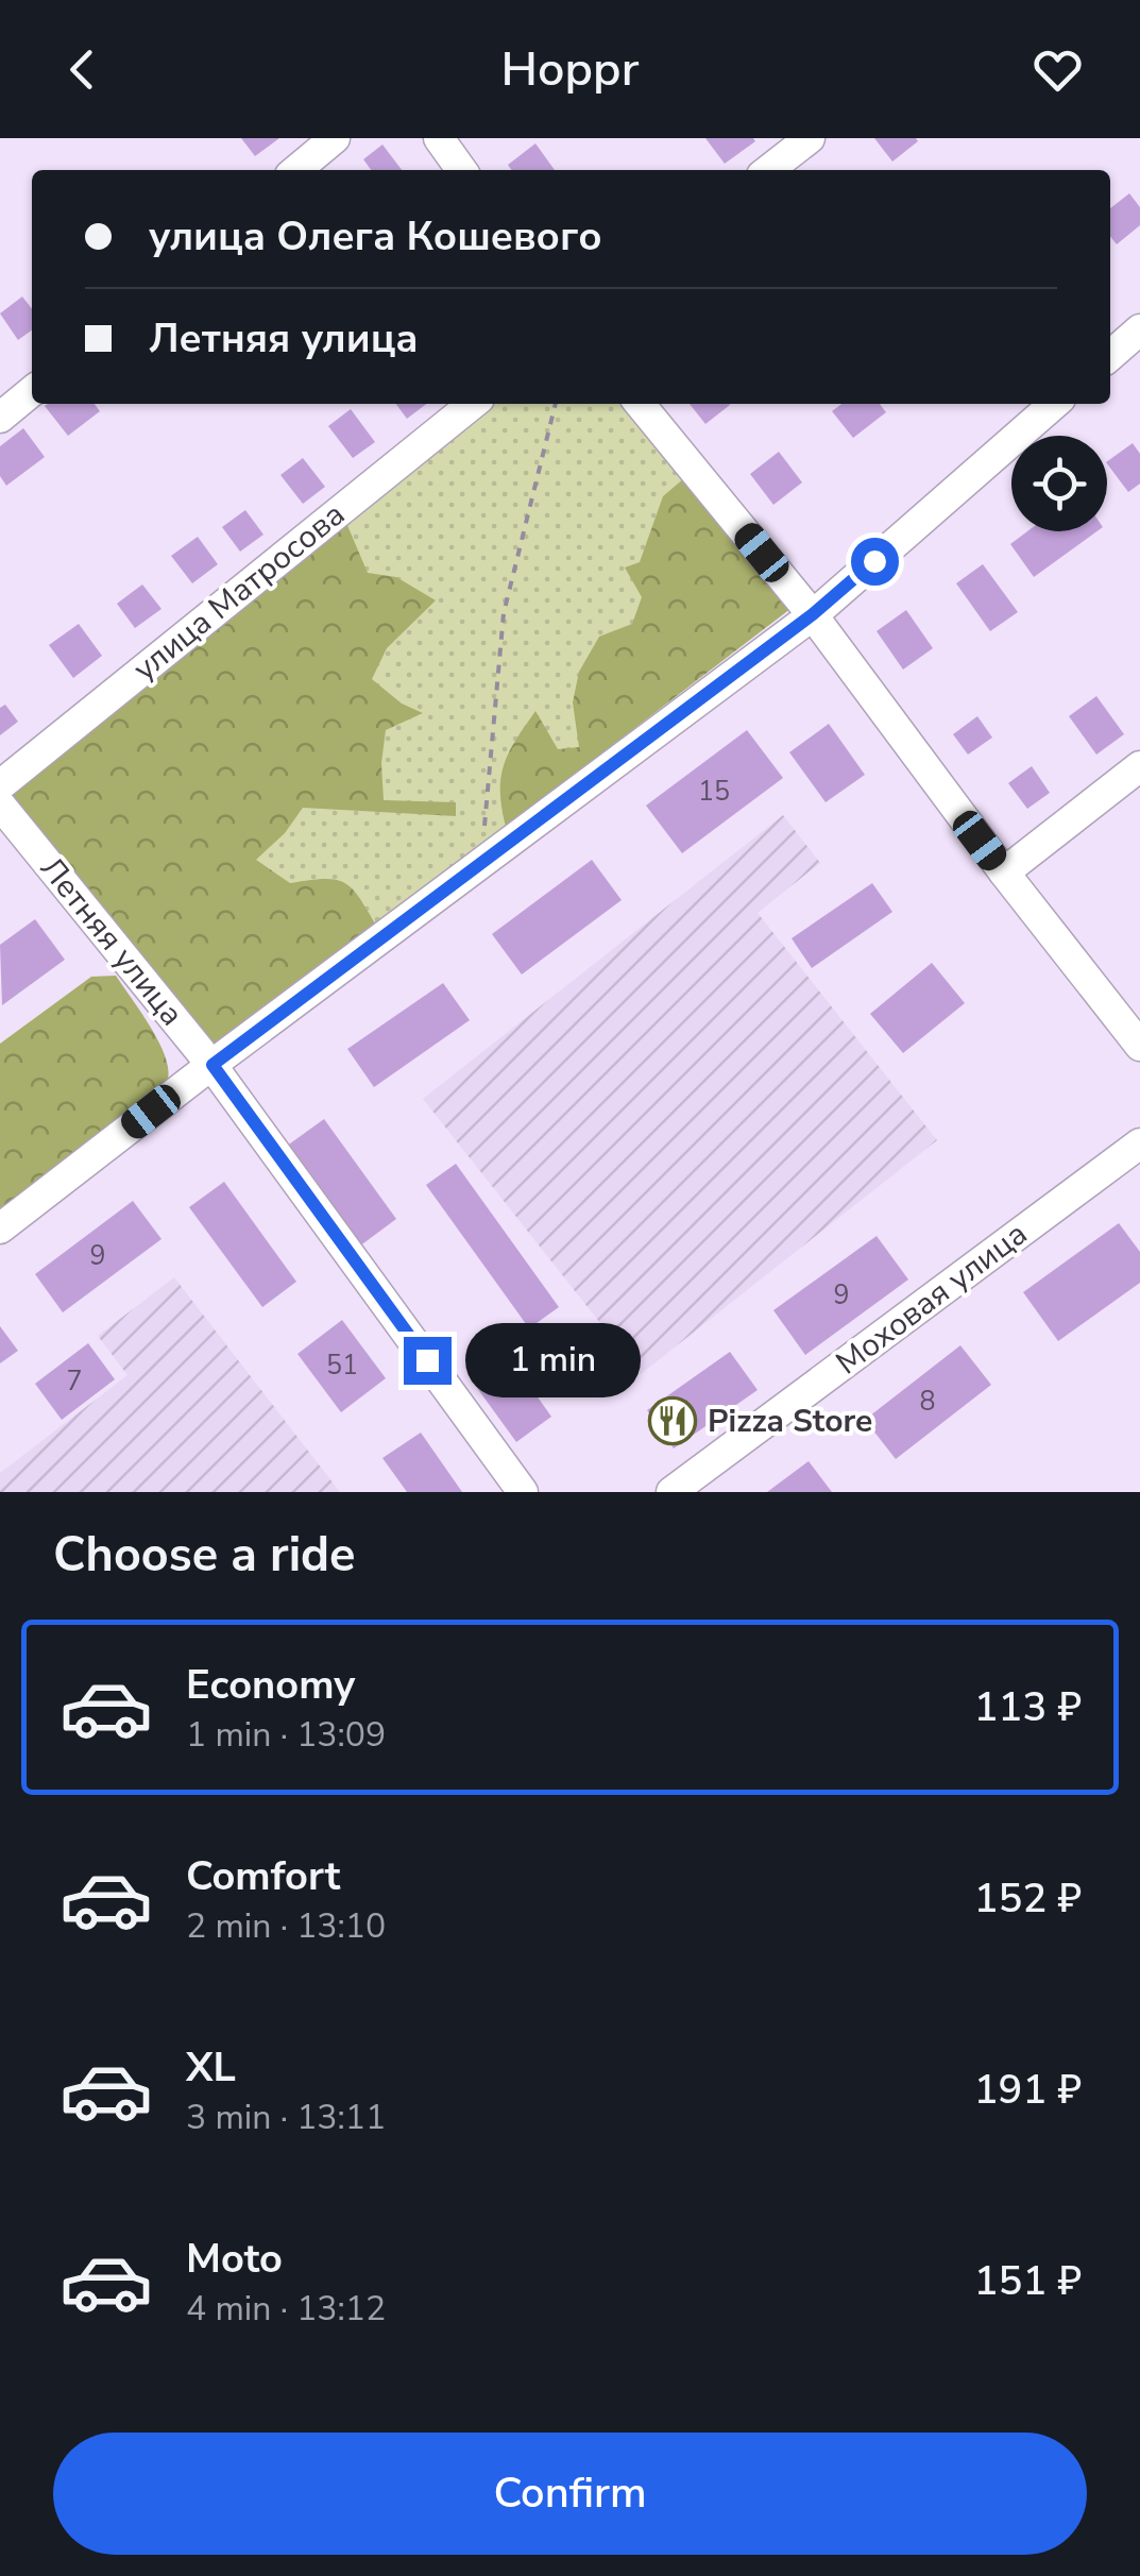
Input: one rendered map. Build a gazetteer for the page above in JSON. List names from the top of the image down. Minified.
{"streets":{"street":["улица Матросова","Летняя улица","Моховая улица"]},"places":{"restaurant":["Pizza Store"]},"house_numbers":["15","9","9","51","7","8"],"page":{"header":"Hoppr","banner":["улица Олега Кошевого","Летняя улица"],"bubble":"1 min","heading":"Choose a ride","list":[{"name":"Economy","note":"1 min · 13:09","value":"113 ₽"},{"name":"Comfort","note":"2 min · 13:10","value":"152 ₽"},{"name":"XL","note":"3 min · 13:11","value":"191 ₽"},{"name":"Moto","note":"4 min · 13:12","value":"151 ₽"}],"buttons":"Confirm"}}
